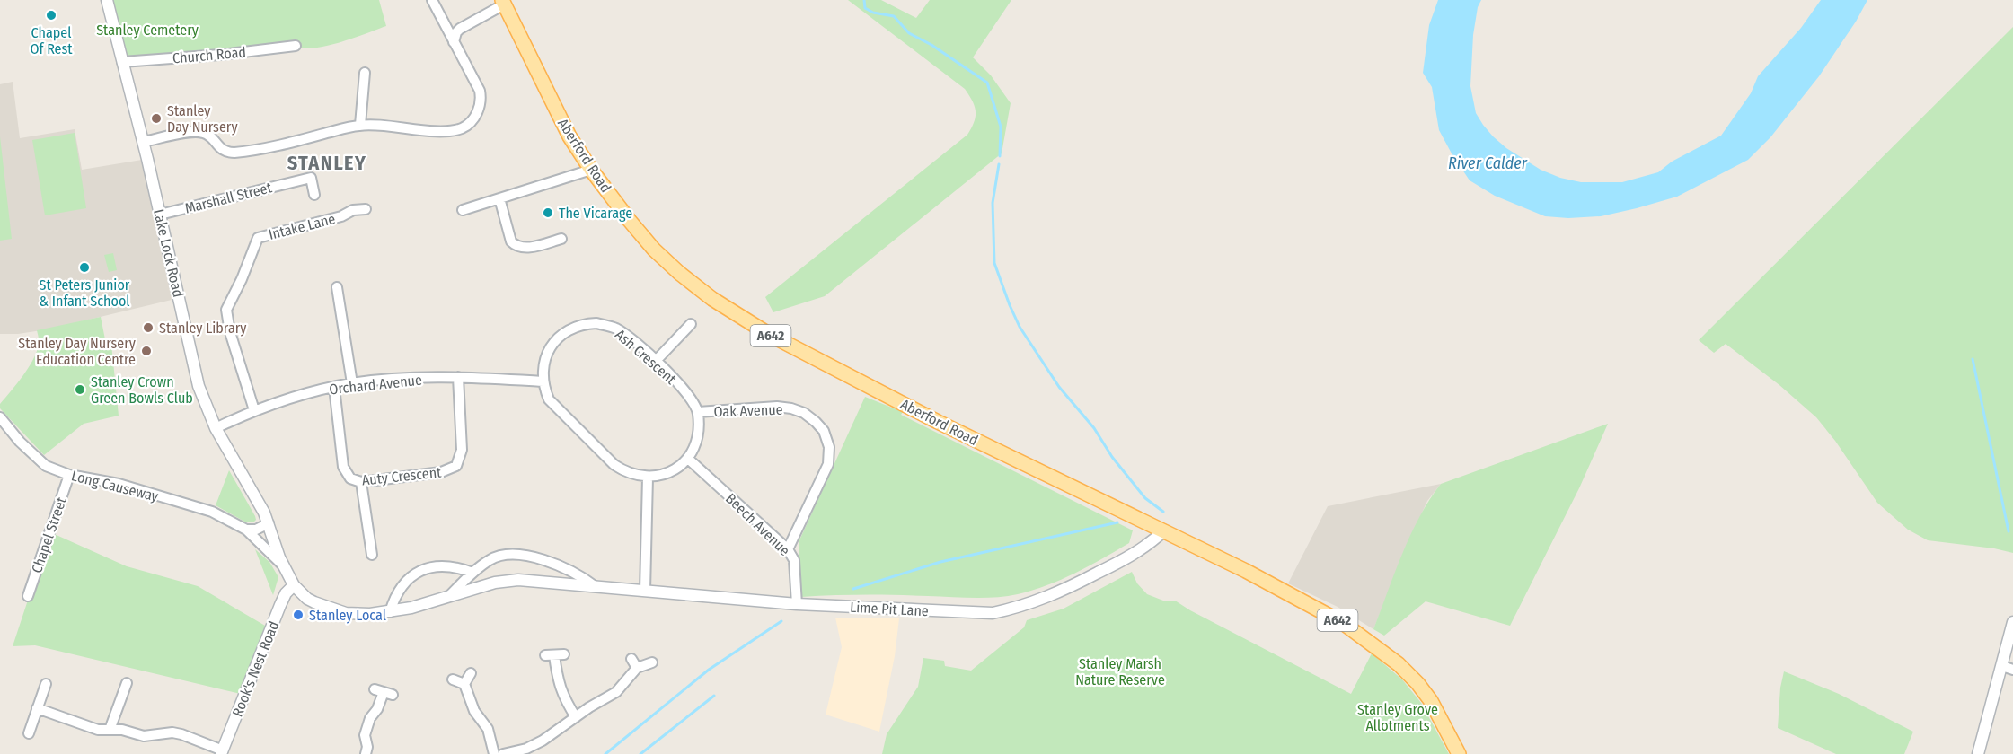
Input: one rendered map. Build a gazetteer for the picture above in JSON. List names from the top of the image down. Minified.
{"streets":{"main road":["Aberford Road","A642"],"street":["Church Road","Marshall Street","Intake Lane","Lake Lock Road","Ash Crescent","Orchard Avenue","Oak Avenue","Auty Crescent","Long Causeway","Beech Avenue","Chapel Street","Lime Pit Lane","Rook's Nest Road"]},"crossings":[["Church Road","Lake Lock Road"],["Aberford Road","Lime Pit Lane"],["Marshall Street","Lake Lock Road"],["Intake Lane","Orchard Avenue"],["Lake Lock Road","Orchard Avenue"],["Lake Lock Road","Long Causeway"],["Lake Lock Road","Lime Pit Lane"],["Lake Lock Road","Rook's Nest Road"],["Ash Crescent","Orchard Avenue"],["Ash Crescent","Oak Avenue"],["Ash Crescent","Beech Avenue"],["Orchard Avenue","Oak Avenue"],["Orchard Avenue","Auty Crescent"],["Orchard Avenue","Beech Avenue"],["Oak Avenue","Beech Avenue"],["Long Causeway","Chapel Street"],["Beech Avenue","Lime Pit Lane"],["Lime Pit Lane","Rook's Nest Road"]],"districts":["STANLEY"],"water":["River Calder"],"parks":["Stanley Cemetery","Stanley Marsh Nature Reserve","Stanley Grove Allotments"],"places":["Chapel Of Rest","Stanley Day Nursery","The Vicarage","St Peters Junior & Infant School","Stanley Library","Stanley Day Nursery Education Centre","Stanley Crown Green Bowls Club","Stanley Local"]}
